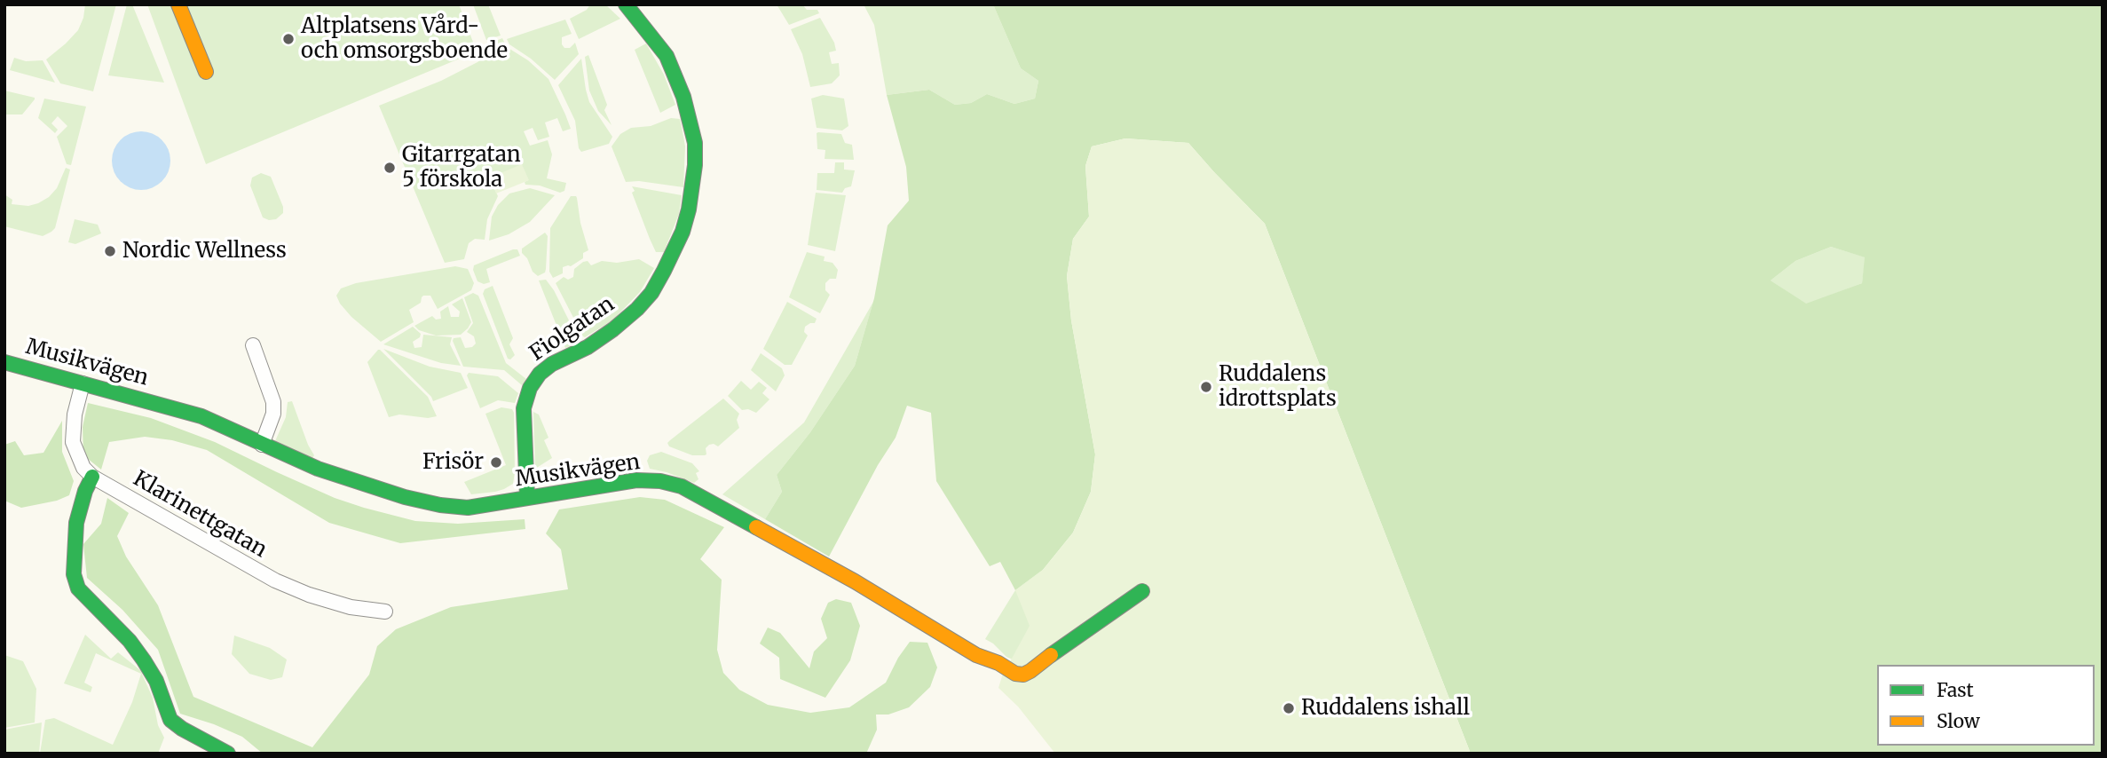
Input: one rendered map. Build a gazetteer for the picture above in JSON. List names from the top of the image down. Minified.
{"streets":{"street":["Fiolgatan","Musikvägen","Klarinettgatan"]},"crossings":[["Fiolgatan","Musikvägen"],["Musikvägen","Klarinettgatan"]],"places":["Altplatsens Vård- och omsorgsboende","Gitarrgatan 5 förskola","Nordic Wellness","Ruddalens idrottsplats","Frisör","Ruddalens ishall"],"legend":["Fast","Slow"]}
